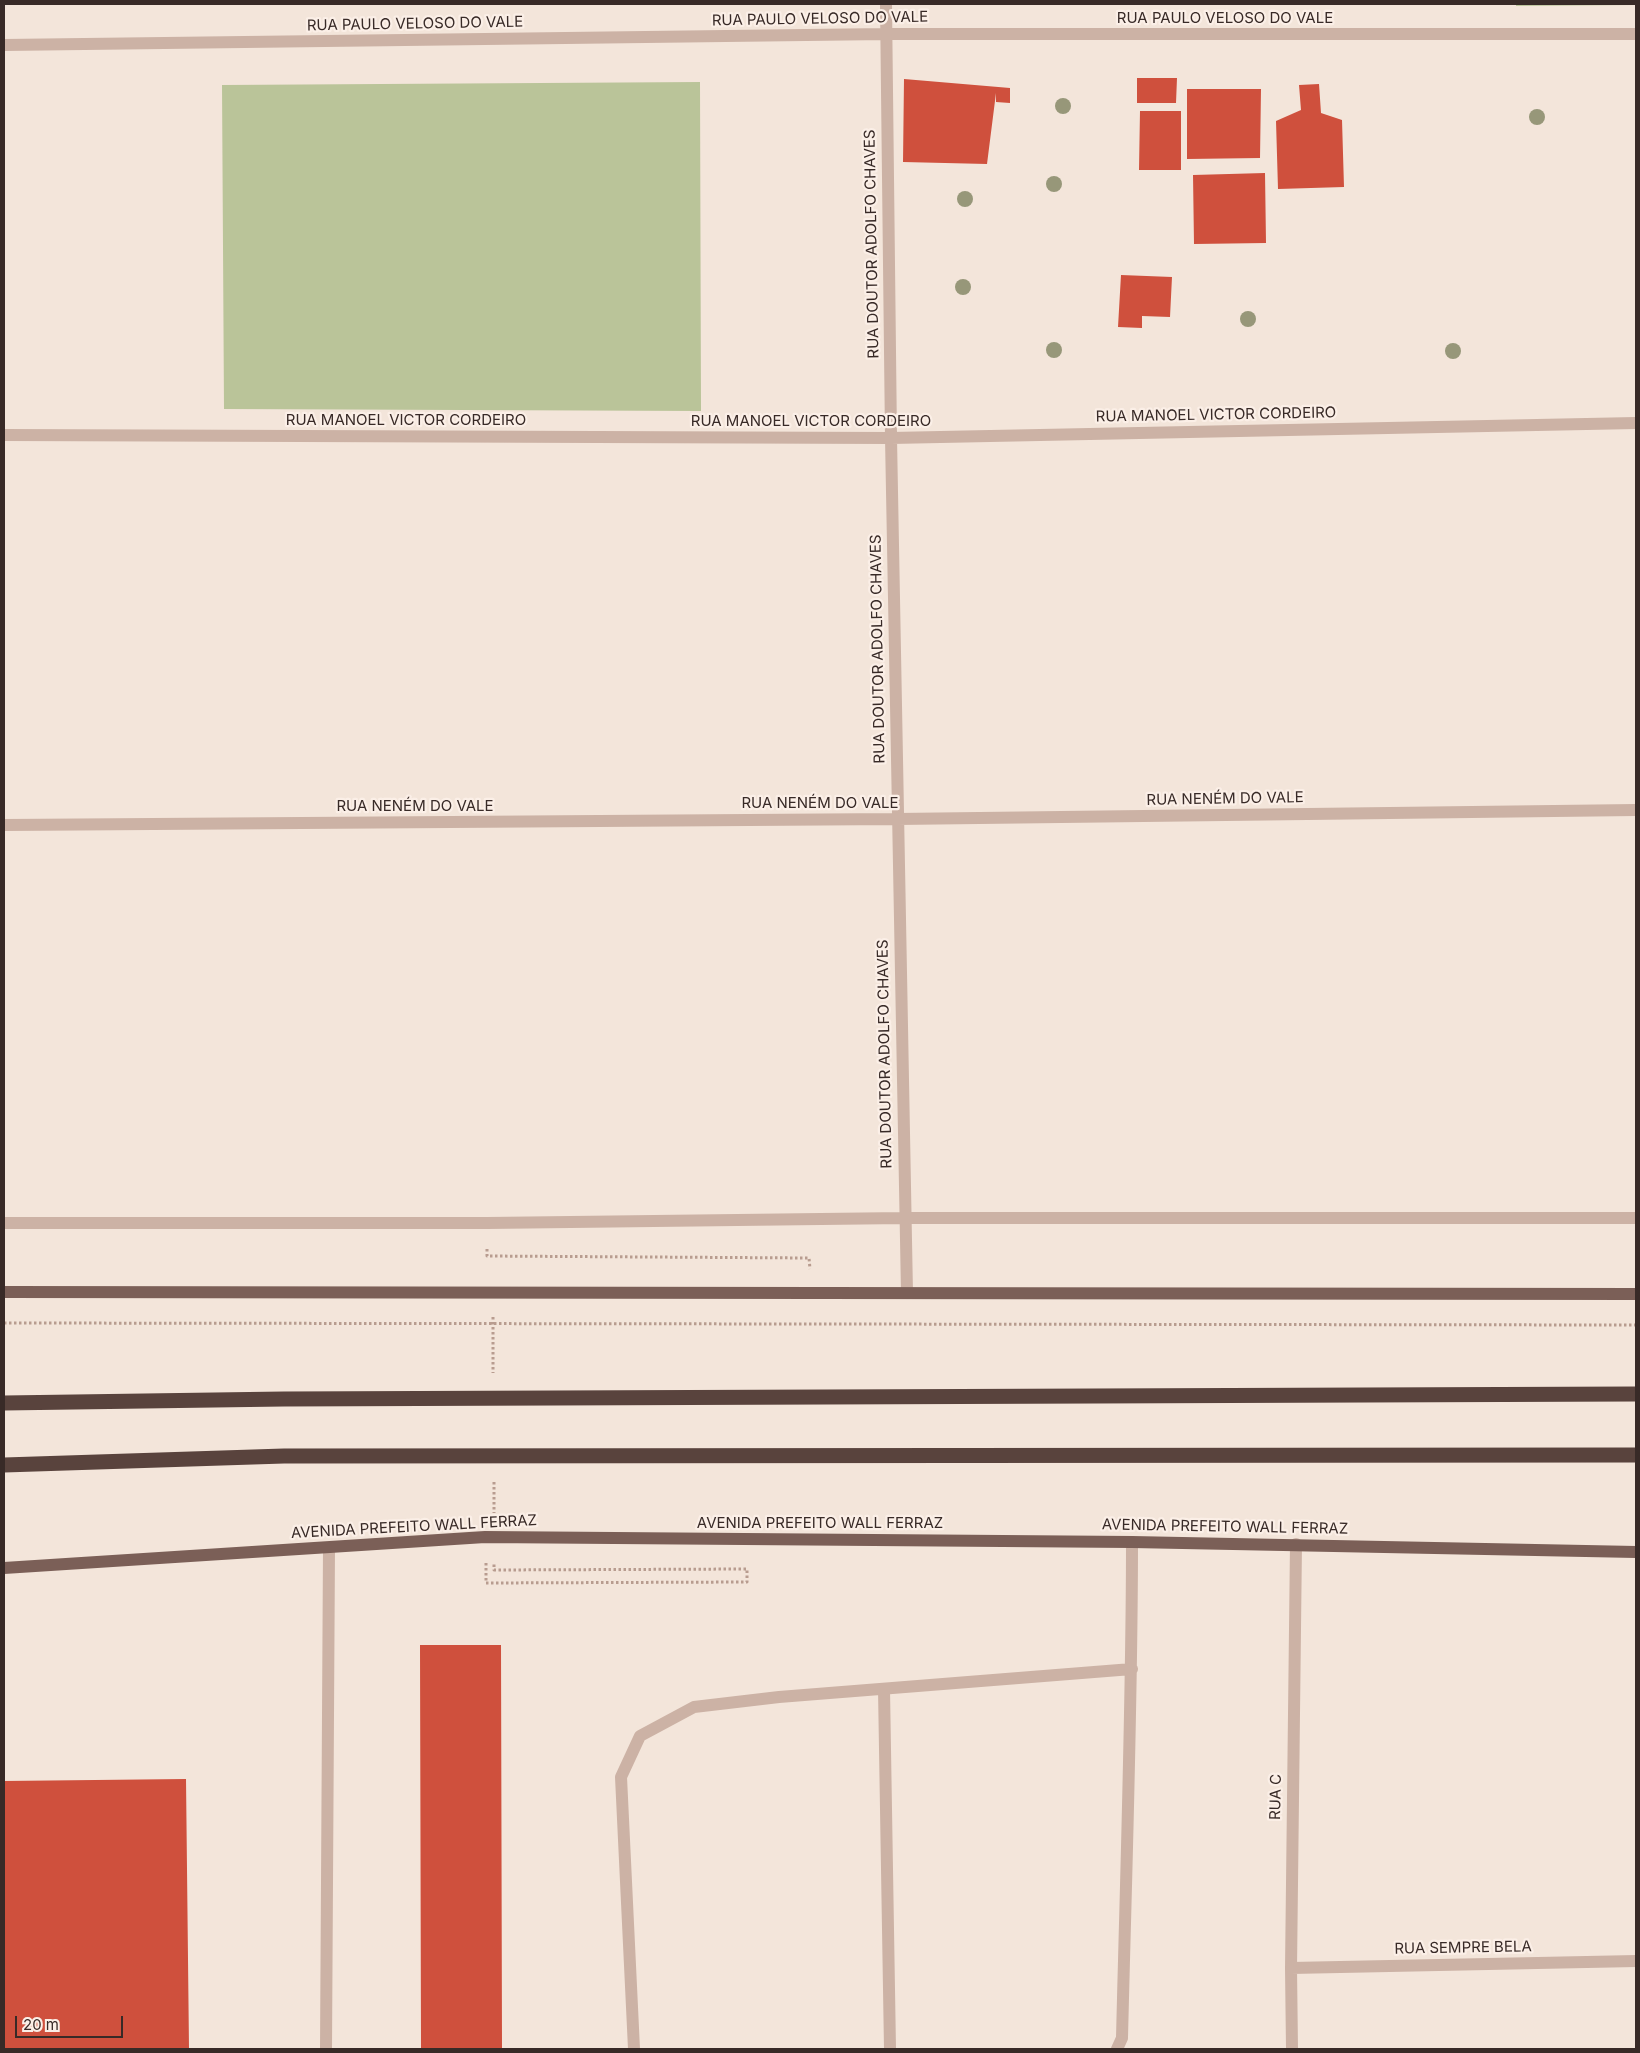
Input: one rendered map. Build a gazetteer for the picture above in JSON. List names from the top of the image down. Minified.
{"streets":{"main road":["AVENIDA PREFEITO WALL FERRAZ"],"street":["RUA PAULO VELOSO DO VALE","RUA DOUTOR ADOLFO CHAVES","RUA MANOEL VICTOR CORDEIRO","RUA NENÉM DO VALE","RUA C","RUA SEMPRE BELA"]},"crossings":[["RUA PAULO VELOSO DO VALE","RUA DOUTOR ADOLFO CHAVES"],["RUA DOUTOR ADOLFO CHAVES","RUA MANOEL VICTOR CORDEIRO"],["RUA DOUTOR ADOLFO CHAVES","RUA NENÉM DO VALE"],["AVENIDA PREFEITO WALL FERRAZ","RUA C"],["RUA C","RUA SEMPRE BELA"]],"scale_bar":"20 m"}
